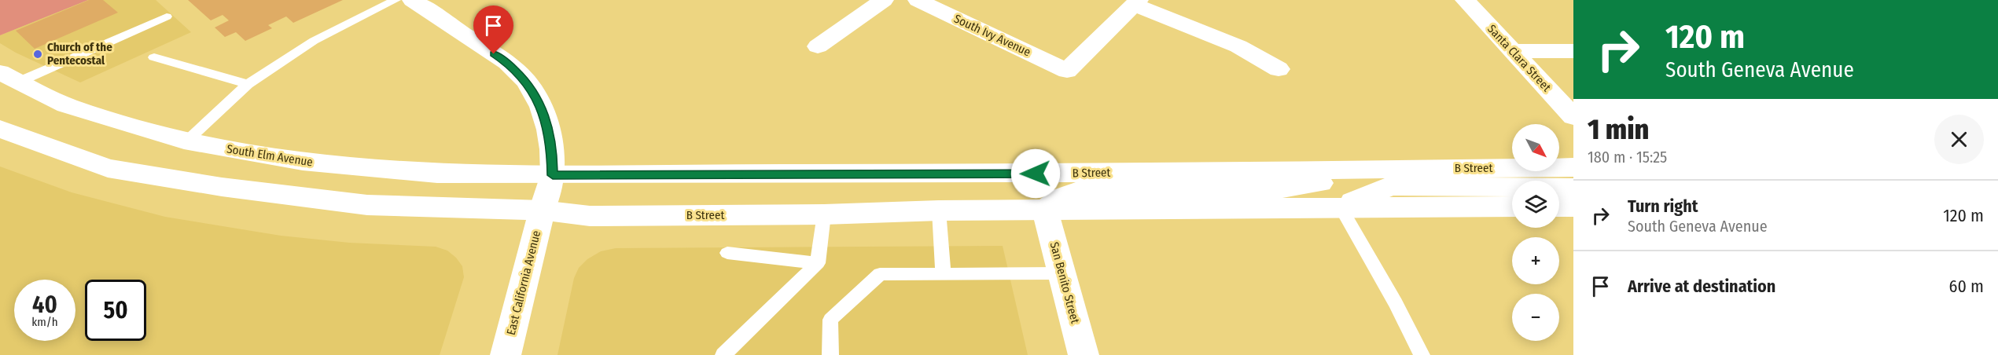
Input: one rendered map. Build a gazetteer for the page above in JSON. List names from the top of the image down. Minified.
{"streets":{"main road":["South Ivy Avenue","Santa Clara Street","South Elm Avenue","B Street","East California Avenue","San Benito Street"]},"crossings":[["South Elm Avenue","B Street"],["South Elm Avenue","East California Avenue"],["B Street","East California Avenue"],["B Street","San Benito Street"]],"places":["Church of the Pentecostal"],"north":"bottom right","page":{"turn":["120 m","South Geneva Avenue"],"heading":["1 min","180 m · 15:25"],"map_buttons":["+","−"],"list":[{"name":"Turn right","note":"South Geneva Avenue","value":"120 m"},{"name":"Arrive at destination","value":"60 m"}],"speed":"40 km/h","limit":"50"}}
